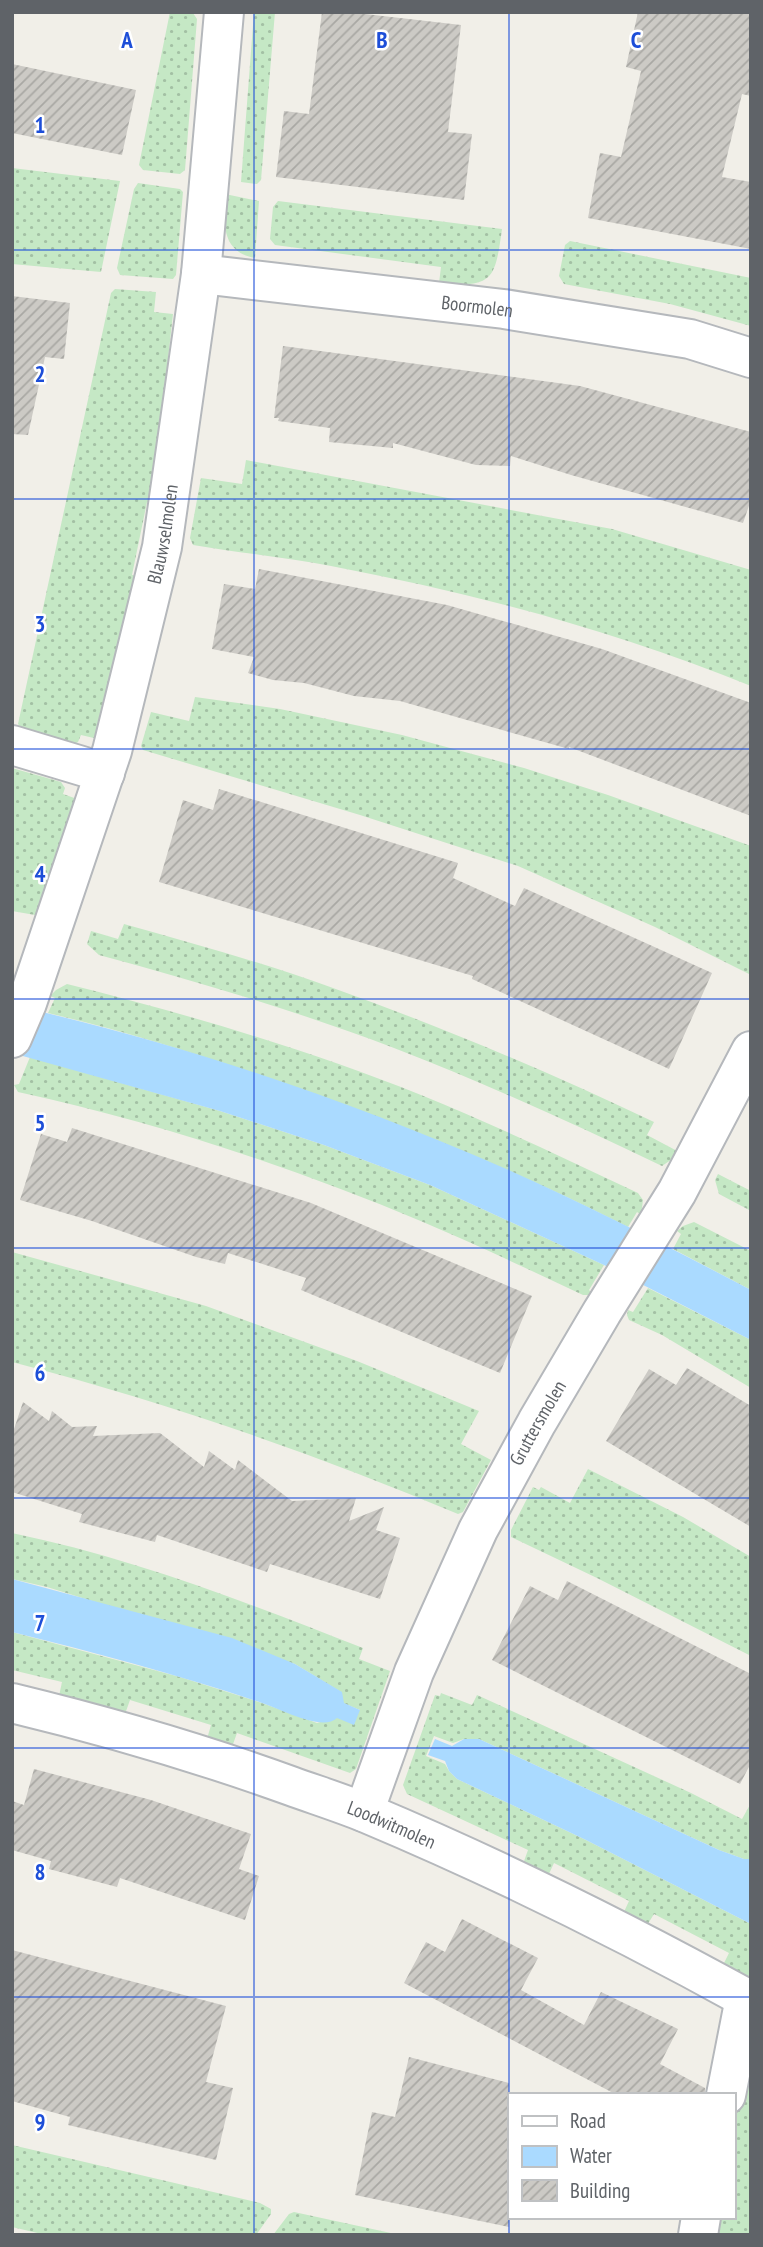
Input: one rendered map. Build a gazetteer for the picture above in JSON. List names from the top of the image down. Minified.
{"streets":{"street":["Boormolen","Blauwselmolen","Gruttersmolen","Loodwitmolen"]},"crossings":[["Boormolen","Blauwselmolen"],["Gruttersmolen","Loodwitmolen"]],"legend":["Road","Water","Building"],"grid":{"columns":["A","B","C"],"rows":["1","2","3","4","5","6","7","8","9"]}}
